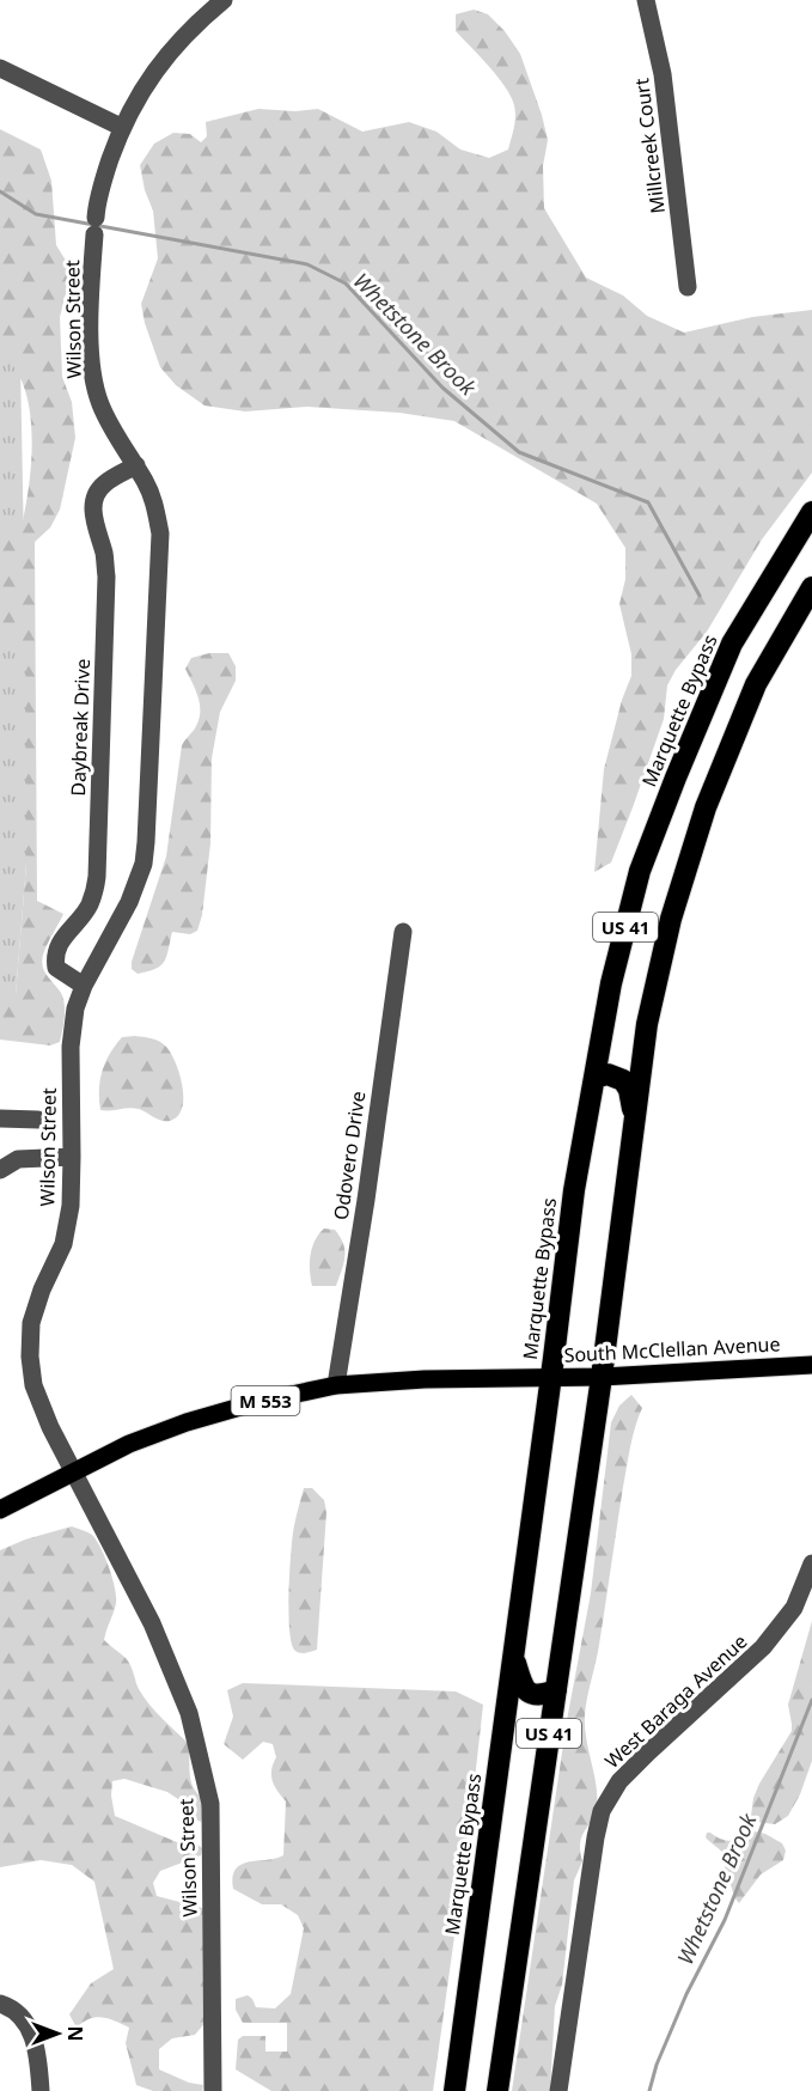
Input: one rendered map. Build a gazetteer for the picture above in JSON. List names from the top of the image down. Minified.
{"streets":{"highway":["Marquette Bypass","US 41"],"main road":["South McClellan Avenue","M 553"],"street":["Millcreek Court","Wilson Street","Daybreak Drive","Odovero Drive","West Baraga Avenue"]},"crossings":[["Wilson Street","Daybreak Drive"],["Wilson Street","South McClellan Avenue"],["Marquette Bypass","South McClellan Avenue"],["US 41","South McClellan Avenue"],["Odovero Drive","South McClellan Avenue"]],"water":["Whetstone Brook"],"north":"right"}
